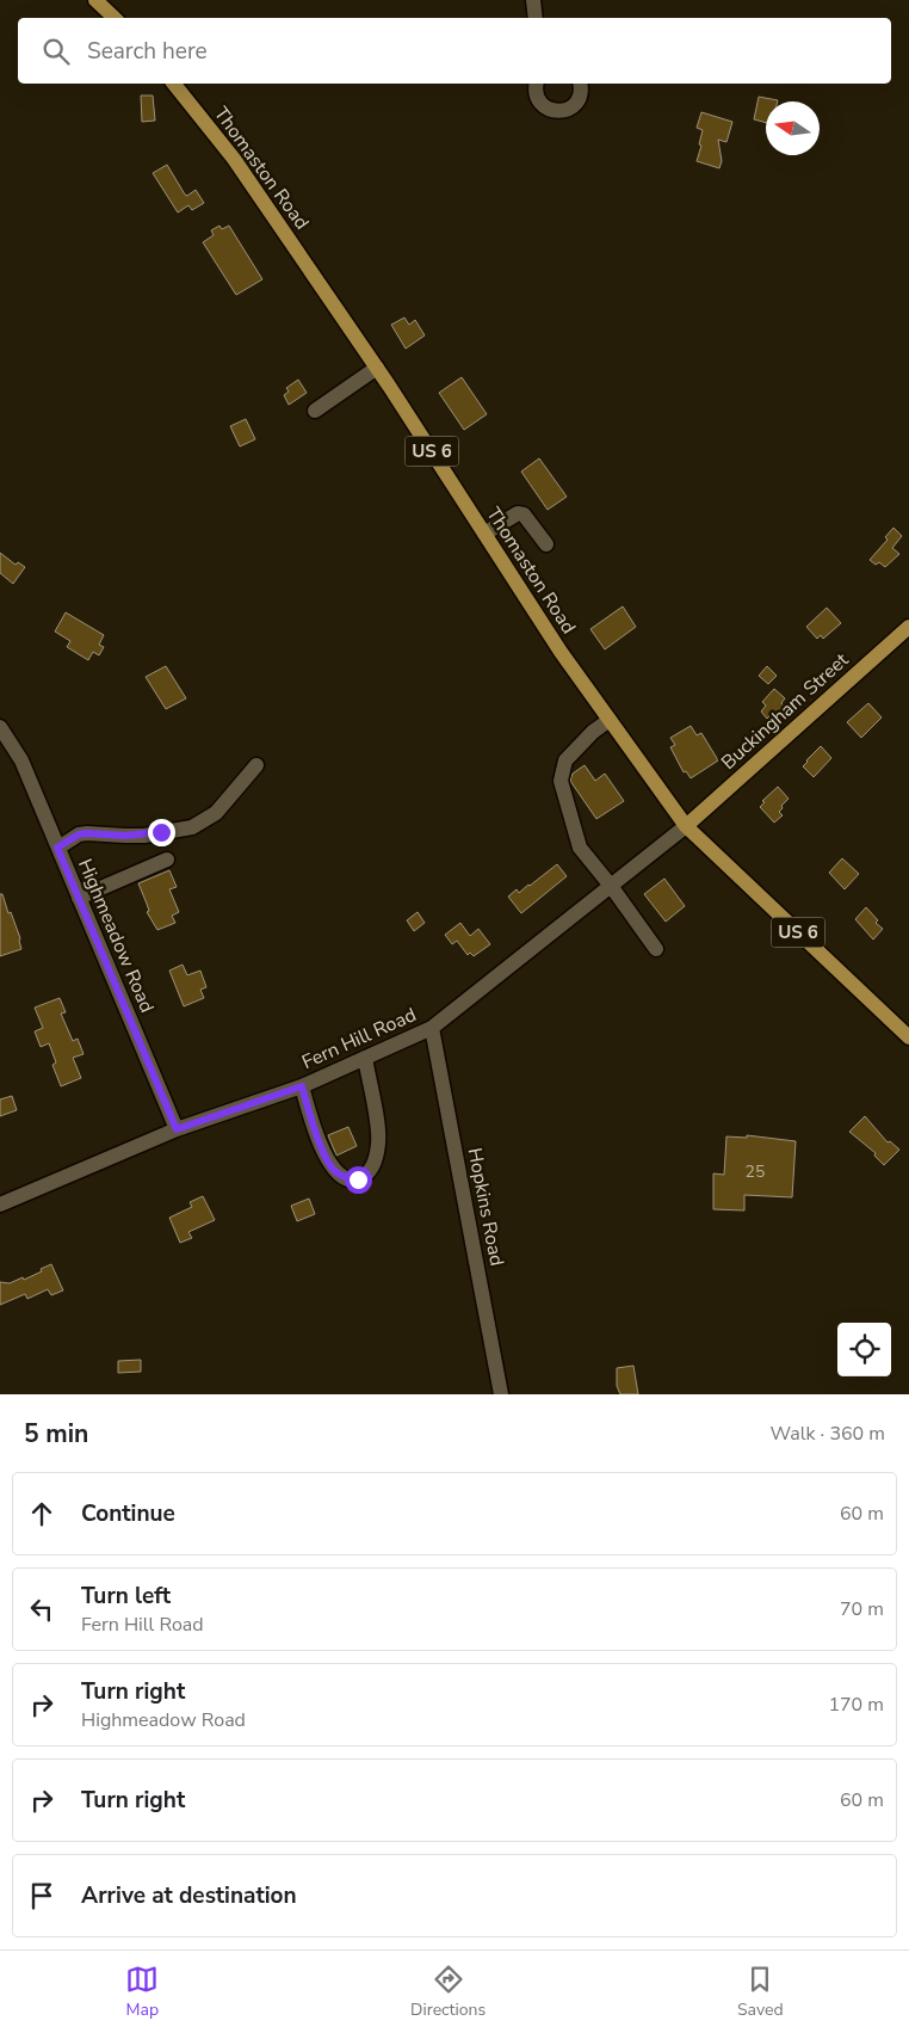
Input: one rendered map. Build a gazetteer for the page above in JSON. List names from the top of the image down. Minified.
{"streets":{"main road":["Thomaston Road","US 6","Buckingham Street"],"street":["Highmeadow Road","Fern Hill Road","Hopkins Road"]},"crossings":[["Thomaston Road","Buckingham Street"],["Thomaston Road","Fern Hill Road"],["Buckingham Street","Fern Hill Road"],["Highmeadow Road","Fern Hill Road"],["Fern Hill Road","Hopkins Road"]],"house_numbers":["25"],"north":"left","page":{"search":"Search here","heading":["5 min","Walk · 360 m"],"list":[["Continue","60 m"],["Turn left","Fern Hill Road","70 m"],["Turn right","Highmeadow Road","170 m"],["Turn right","60 m"],"Arrive at destination"],"nav":["Map","Directions","Saved"]}}
